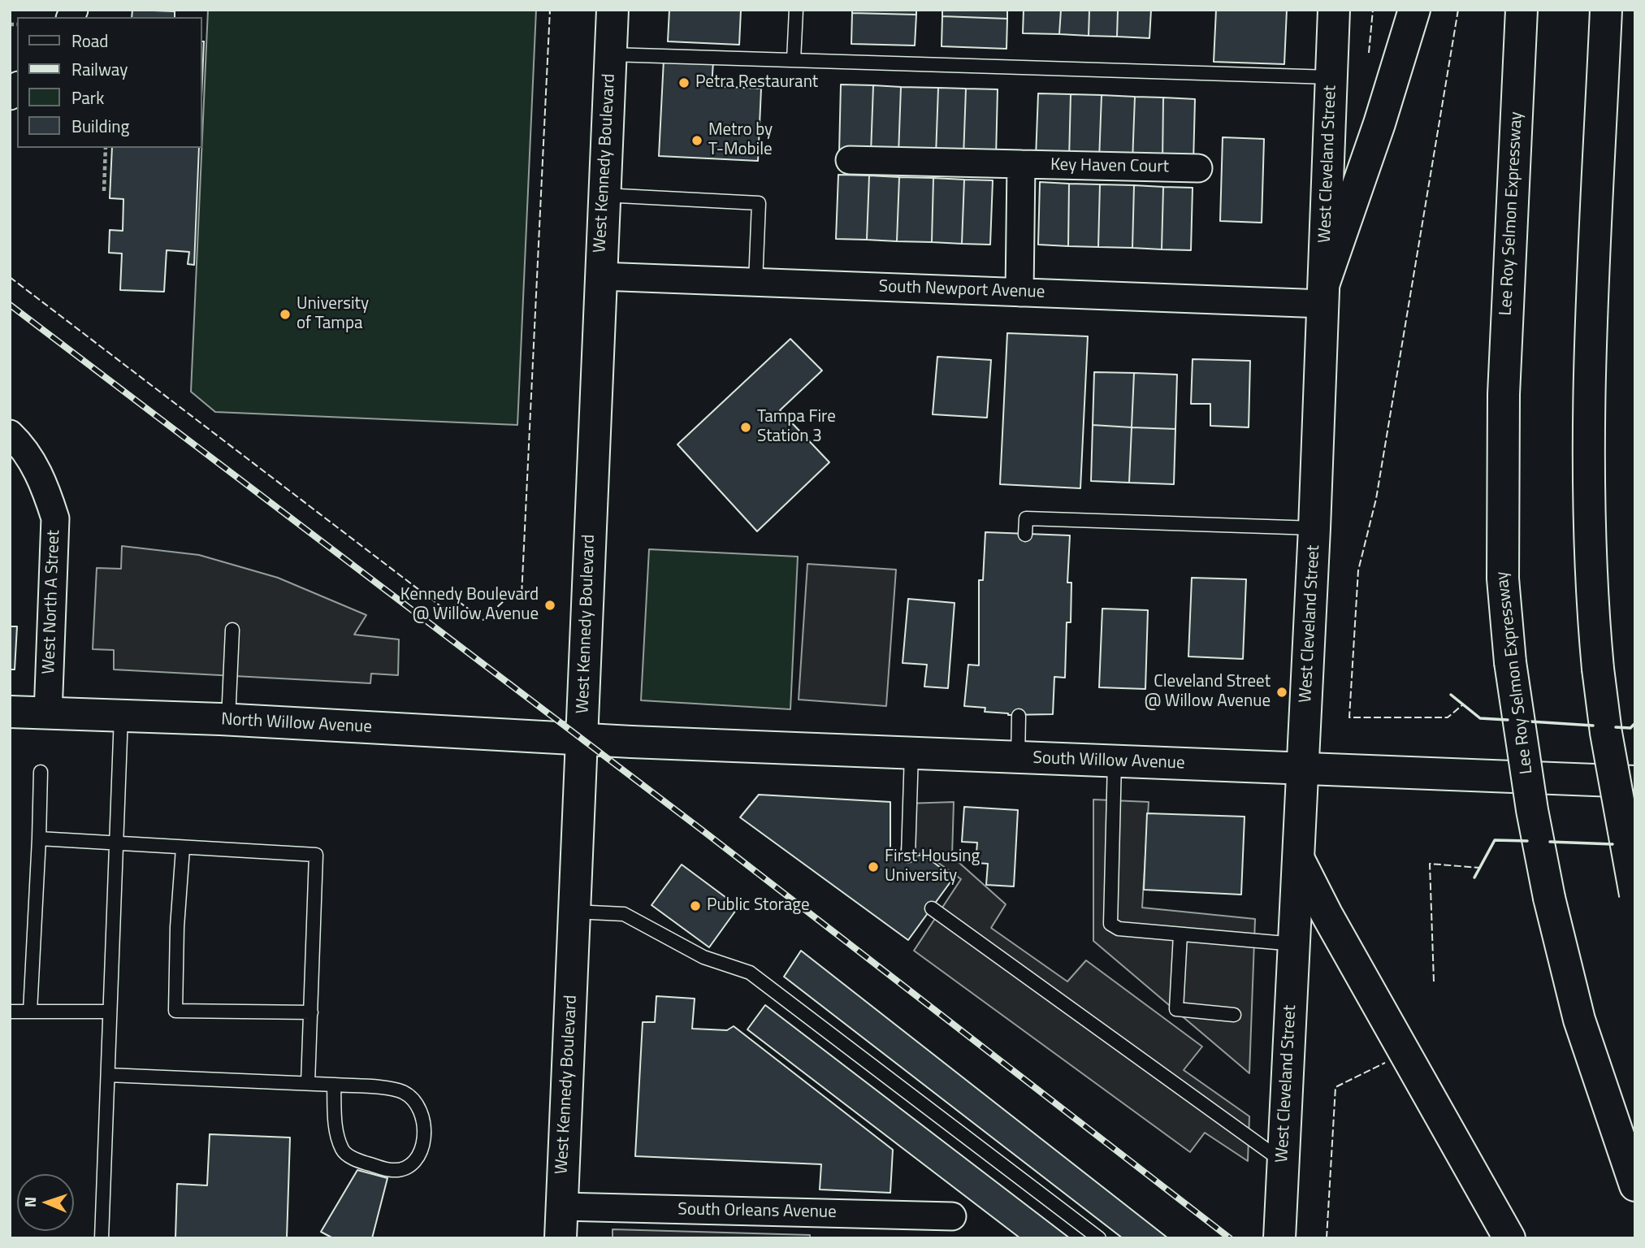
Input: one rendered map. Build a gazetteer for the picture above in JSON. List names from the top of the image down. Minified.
{"streets":{"main road":["West Kennedy Boulevard","West Cleveland Street","Lee Roy Selmon Expressway","North Willow Avenue","South Willow Avenue"],"street":["Key Haven Court","South Newport Avenue","West North A Street","South Orleans Avenue"]},"crossings":[["West Kennedy Boulevard","South Newport Avenue"],["West Kennedy Boulevard","North Willow Avenue"],["West Kennedy Boulevard","South Willow Avenue"],["West Kennedy Boulevard","South Orleans Avenue"],["West Cleveland Street","South Newport Avenue"],["West Cleveland Street","South Willow Avenue"],["West North A Street","North Willow Avenue"],["North Willow Avenue","South Willow Avenue"]],"places":["Petra Restaurant","Metro by T-Mobile","University of Tampa","Tampa Fire Station 3","Kennedy Boulevard @ Willow Avenue","Cleveland Street @ Willow Avenue","First Housing University","Public Storage"],"legend":["Road","Railway","Park","Building"],"north":"left"}
